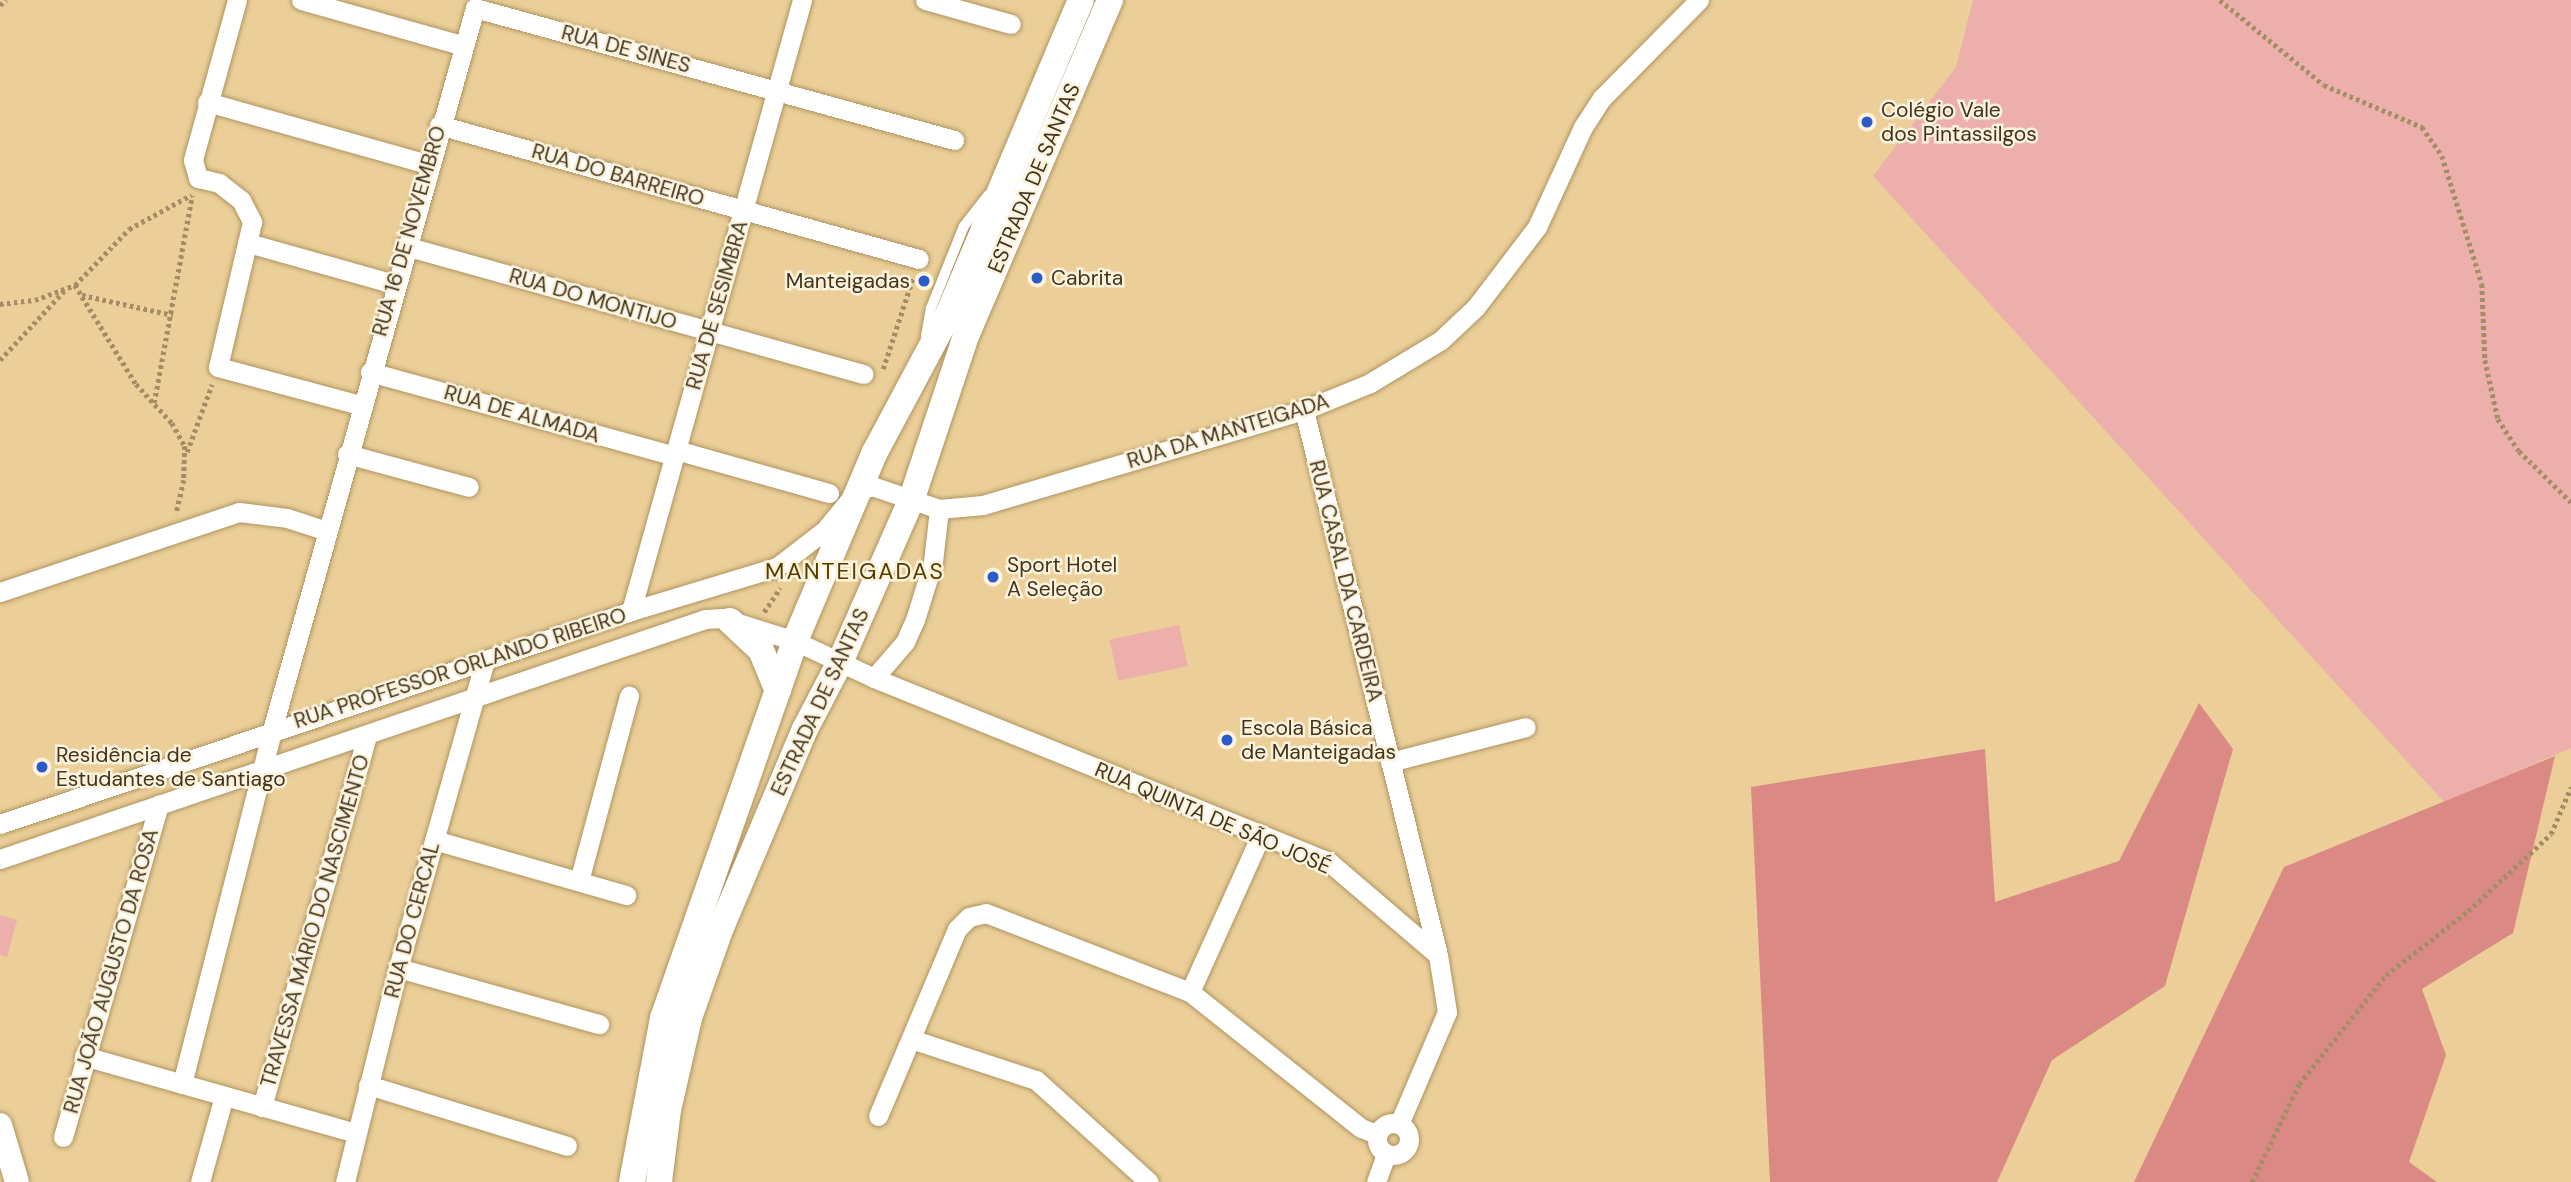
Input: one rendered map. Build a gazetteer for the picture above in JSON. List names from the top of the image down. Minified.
{"streets":{"main road":["ESTRADA DE SANTAS"],"street":["RUA DE SINES","RUA DO BARREIRO","RUA 16 DE NOVEMBRO","RUA DO MONTIJO","RUA DE SESIMBRA","RUA DE ALMADA","RUA DA MANTEIGADA","RUA CASAL DA CARDEIRA","RUA PROFESSOR ORLANDO RIBEIRO","RUA QUINTA DE SÃO JOSÉ","RUA DO CERCAL","TRAVESSA MÁRIO DO NASCIMENTO","RUA JOÃO AUGUSTO DA ROSA"]},"crossings":[["RUA DE SINES","RUA 16 DE NOVEMBRO"],["RUA DE SINES","RUA DE SESIMBRA"],["RUA DO BARREIRO","RUA 16 DE NOVEMBRO"],["RUA DO BARREIRO","RUA DE SESIMBRA"],["ESTRADA DE SANTAS","RUA DA MANTEIGADA"],["ESTRADA DE SANTAS","RUA PROFESSOR ORLANDO RIBEIRO"],["ESTRADA DE SANTAS","RUA QUINTA DE SÃO JOSÉ"],["RUA 16 DE NOVEMBRO","RUA DO MONTIJO"],["RUA 16 DE NOVEMBRO","RUA DE ALMADA"],["RUA 16 DE NOVEMBRO","RUA PROFESSOR ORLANDO RIBEIRO"],["RUA DO MONTIJO","RUA DE SESIMBRA"],["RUA DE SESIMBRA","RUA DE ALMADA"],["RUA DE SESIMBRA","RUA PROFESSOR ORLANDO RIBEIRO"],["RUA DA MANTEIGADA","RUA CASAL DA CARDEIRA"],["RUA DA MANTEIGADA","RUA PROFESSOR ORLANDO RIBEIRO"],["RUA CASAL DA CARDEIRA","RUA QUINTA DE SÃO JOSÉ"],["RUA PROFESSOR ORLANDO RIBEIRO","RUA QUINTA DE SÃO JOSÉ"],["RUA PROFESSOR ORLANDO RIBEIRO","RUA DO CERCAL"],["RUA PROFESSOR ORLANDO RIBEIRO","TRAVESSA MÁRIO DO NASCIMENTO"],["RUA PROFESSOR ORLANDO RIBEIRO","RUA JOÃO AUGUSTO DA ROSA"]],"districts":["MANTEIGADAS"],"places":["Colégio Vale dos Pintassilgos","Cabrita","Manteigadas","Sport Hotel A Seleção","Escola Básica de Manteigadas","Residência de Estudantes de Santiago"]}
